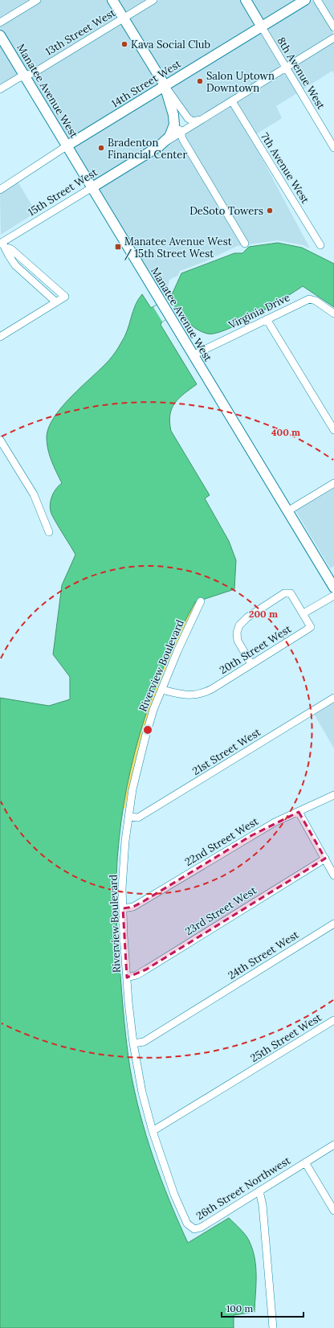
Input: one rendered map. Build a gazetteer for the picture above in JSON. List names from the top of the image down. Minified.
{"streets":{"main road":["14th Street West","Manatee Avenue West","15th Street West"],"street":["13th Street West","8th Avenue West","7th Avenue West","Virginia Drive","20th Street West","Riverview Boulevard","21st Street West","22nd Street West","23rd Street West","24th Street West","25th Street West","26th Street Northwest"]},"crossings":[["13th Street West","Manatee Avenue West"],["8th Avenue West","14th Street West"],["8th Avenue West","15th Street West"],["14th Street West","Manatee Avenue West"],["Manatee Avenue West","15th Street West"],["Manatee Avenue West","Virginia Drive"],["7th Avenue West","15th Street West"],["20th Street West","Riverview Boulevard"],["Riverview Boulevard","21st Street West"],["Riverview Boulevard","22nd Street West"],["Riverview Boulevard","23rd Street West"],["Riverview Boulevard","24th Street West"],["Riverview Boulevard","25th Street West"],["Riverview Boulevard","26th Street Northwest"]],"places":{"other":["Kava Social Club","Salon Uptown Downtown","Bradenton Financial Center","DeSoto Towers"],"transit":["Manatee Avenue West / 15th Street West"]},"scale_bar":"100 m","rings":["400 m","200 m"]}
